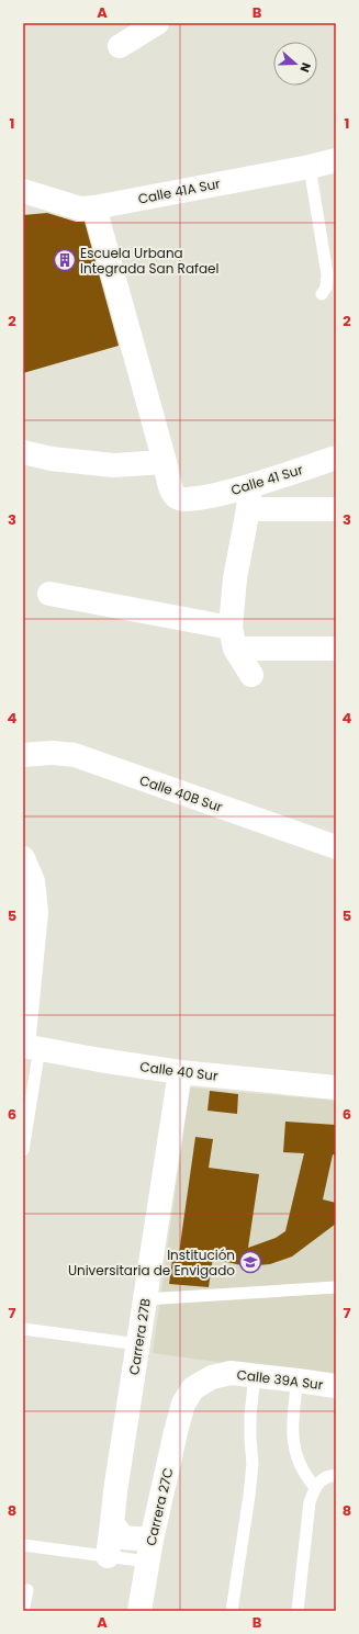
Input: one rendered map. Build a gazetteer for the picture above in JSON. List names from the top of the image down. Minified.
{"streets":{"street":["Calle 41A Sur","Calle 41 Sur","Calle 40B Sur","Calle 40 Sur","Carrera 27B","Calle 39A Sur","Carrera 27C"]},"crossings":[["Calle 40 Sur","Carrera 27B"],["Calle 39A Sur","Carrera 27C"]],"places":{"building":["Escuela Urbana Integrada San Rafael"],"school or university":["Institución Universitaria de Envigado"]},"north":"right","grid":{"columns":["A","B"],"rows":["1","2","3","4","5","6","7","8"]}}
